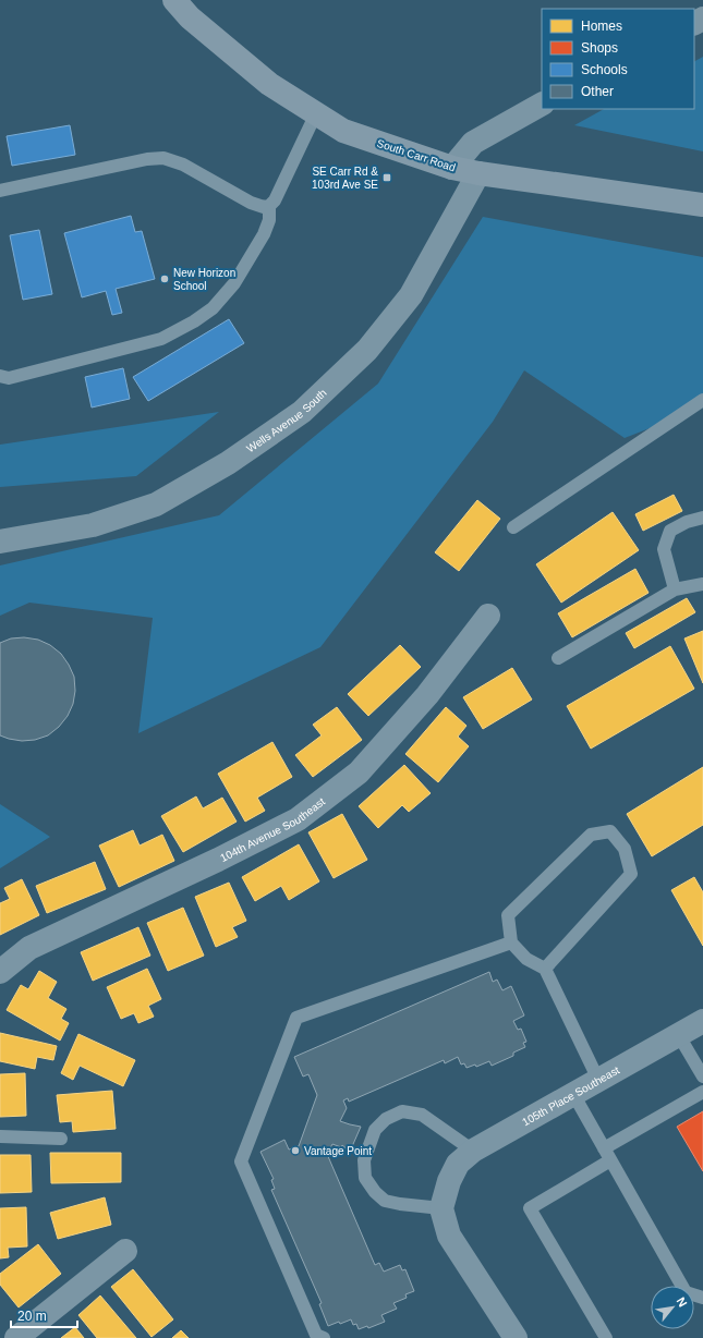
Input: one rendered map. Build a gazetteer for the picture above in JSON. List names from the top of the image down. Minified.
{"streets":{"main road":["South Carr Road"],"street":["Wells Avenue South","104th Avenue Southeast","105th Place Southeast"]},"crossings":[["South Carr Road","Wells Avenue South"]],"places":{"transit":["SE Carr Rd & 103rd Ave SE"],"other":["New Horizon School","Vantage Point"]},"legend":["Homes","Shops","Schools","Other"],"scale_bar":"20 m","north":"top right"}
